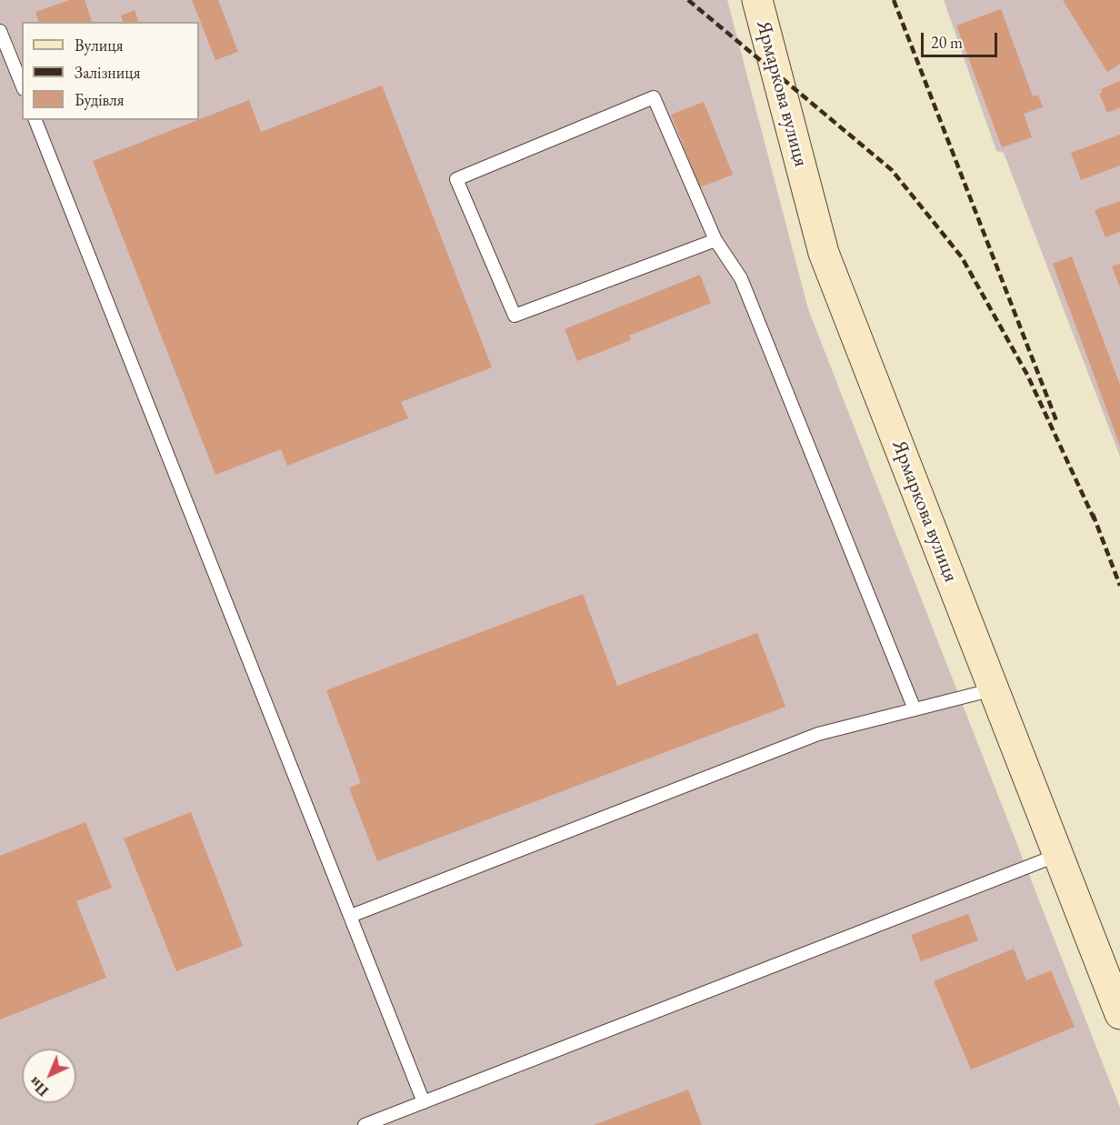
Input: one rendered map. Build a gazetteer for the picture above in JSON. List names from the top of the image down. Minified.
{"streets":{"street":["Ярмаркова вулиця"]},"legend":["Вулиця","Залізниця","Будівля"],"scale_bar":"20 m","north":"bottom left"}
